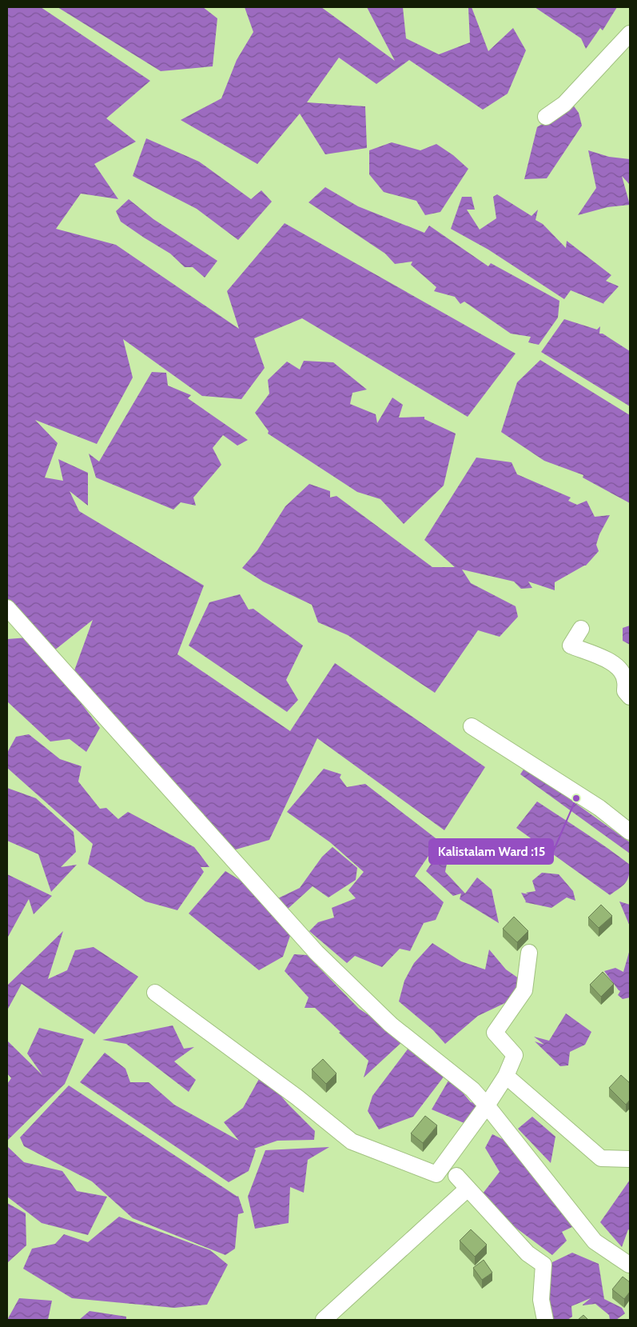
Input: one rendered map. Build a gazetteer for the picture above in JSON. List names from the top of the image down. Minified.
{"places":["Kalistalam Ward :15"]}
